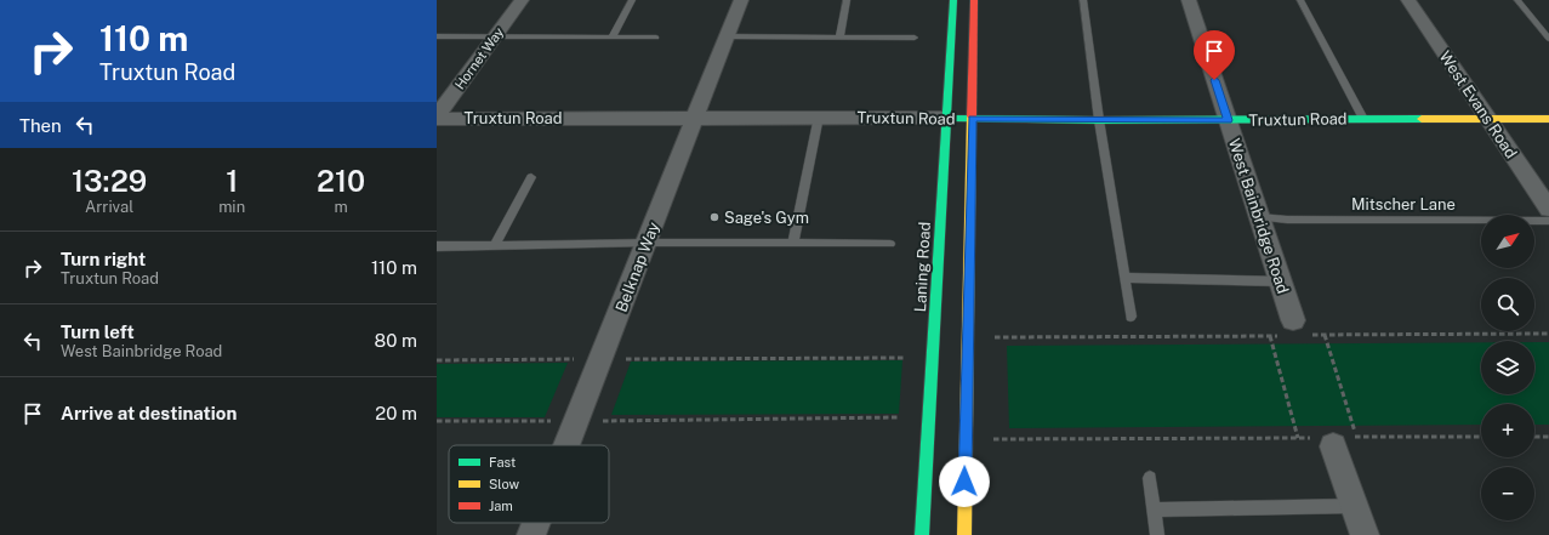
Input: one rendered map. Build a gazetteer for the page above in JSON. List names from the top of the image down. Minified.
{"streets":{"street":["Hornet Way","West Evans Road","Truxtun Road","West Bainbridge Road","Belknap Way","Laning Road"],"lane":["Mitscher Lane"]},"crossings":[["Hornet Way","Truxtun Road"],["West Evans Road","Truxtun Road"],["Truxtun Road","West Bainbridge Road"],["Truxtun Road","Belknap Way"],["Truxtun Road","Laning Road"],["Mitscher Lane","West Bainbridge Road"]],"places":["Sage's Gym"],"legend":["Fast","Slow","Jam"],"north":"top right","page":{"turn":["110 m","Truxtun Road"],"then":"Then","eta":["13:29","Arrival","1","min","210","m"],"map_buttons":["+","−"],"list":[{"name":"Turn right","note":"Truxtun Road","value":"110 m"},{"name":"Turn left","note":"West Bainbridge Road","value":"80 m"},{"name":"Arrive at destination","value":"20 m"}]}}
